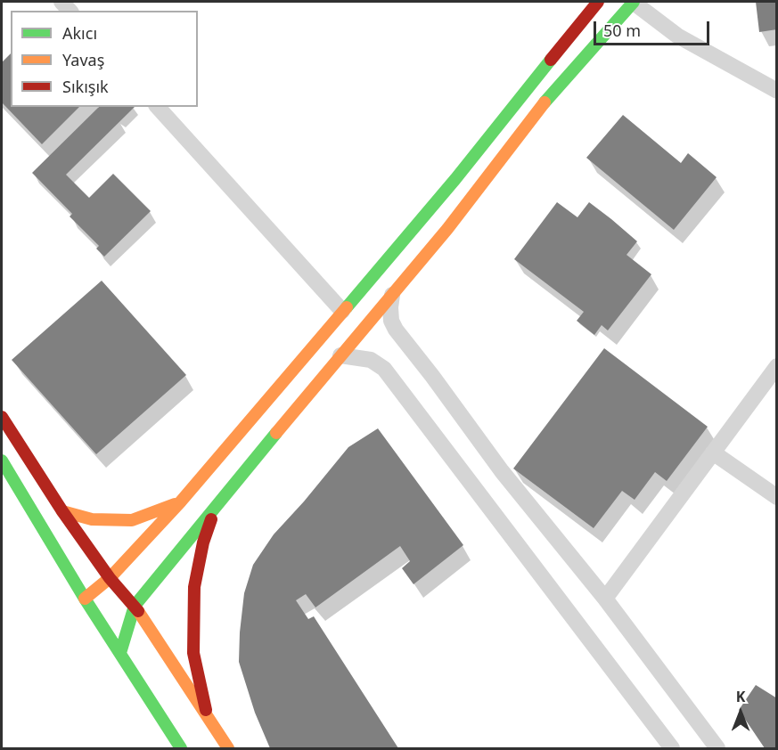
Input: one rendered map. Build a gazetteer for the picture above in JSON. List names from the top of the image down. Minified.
{"legend":["Akıcı","Yavaş","Sıkışık"],"scale_bar":"50 m","north":"top"}
